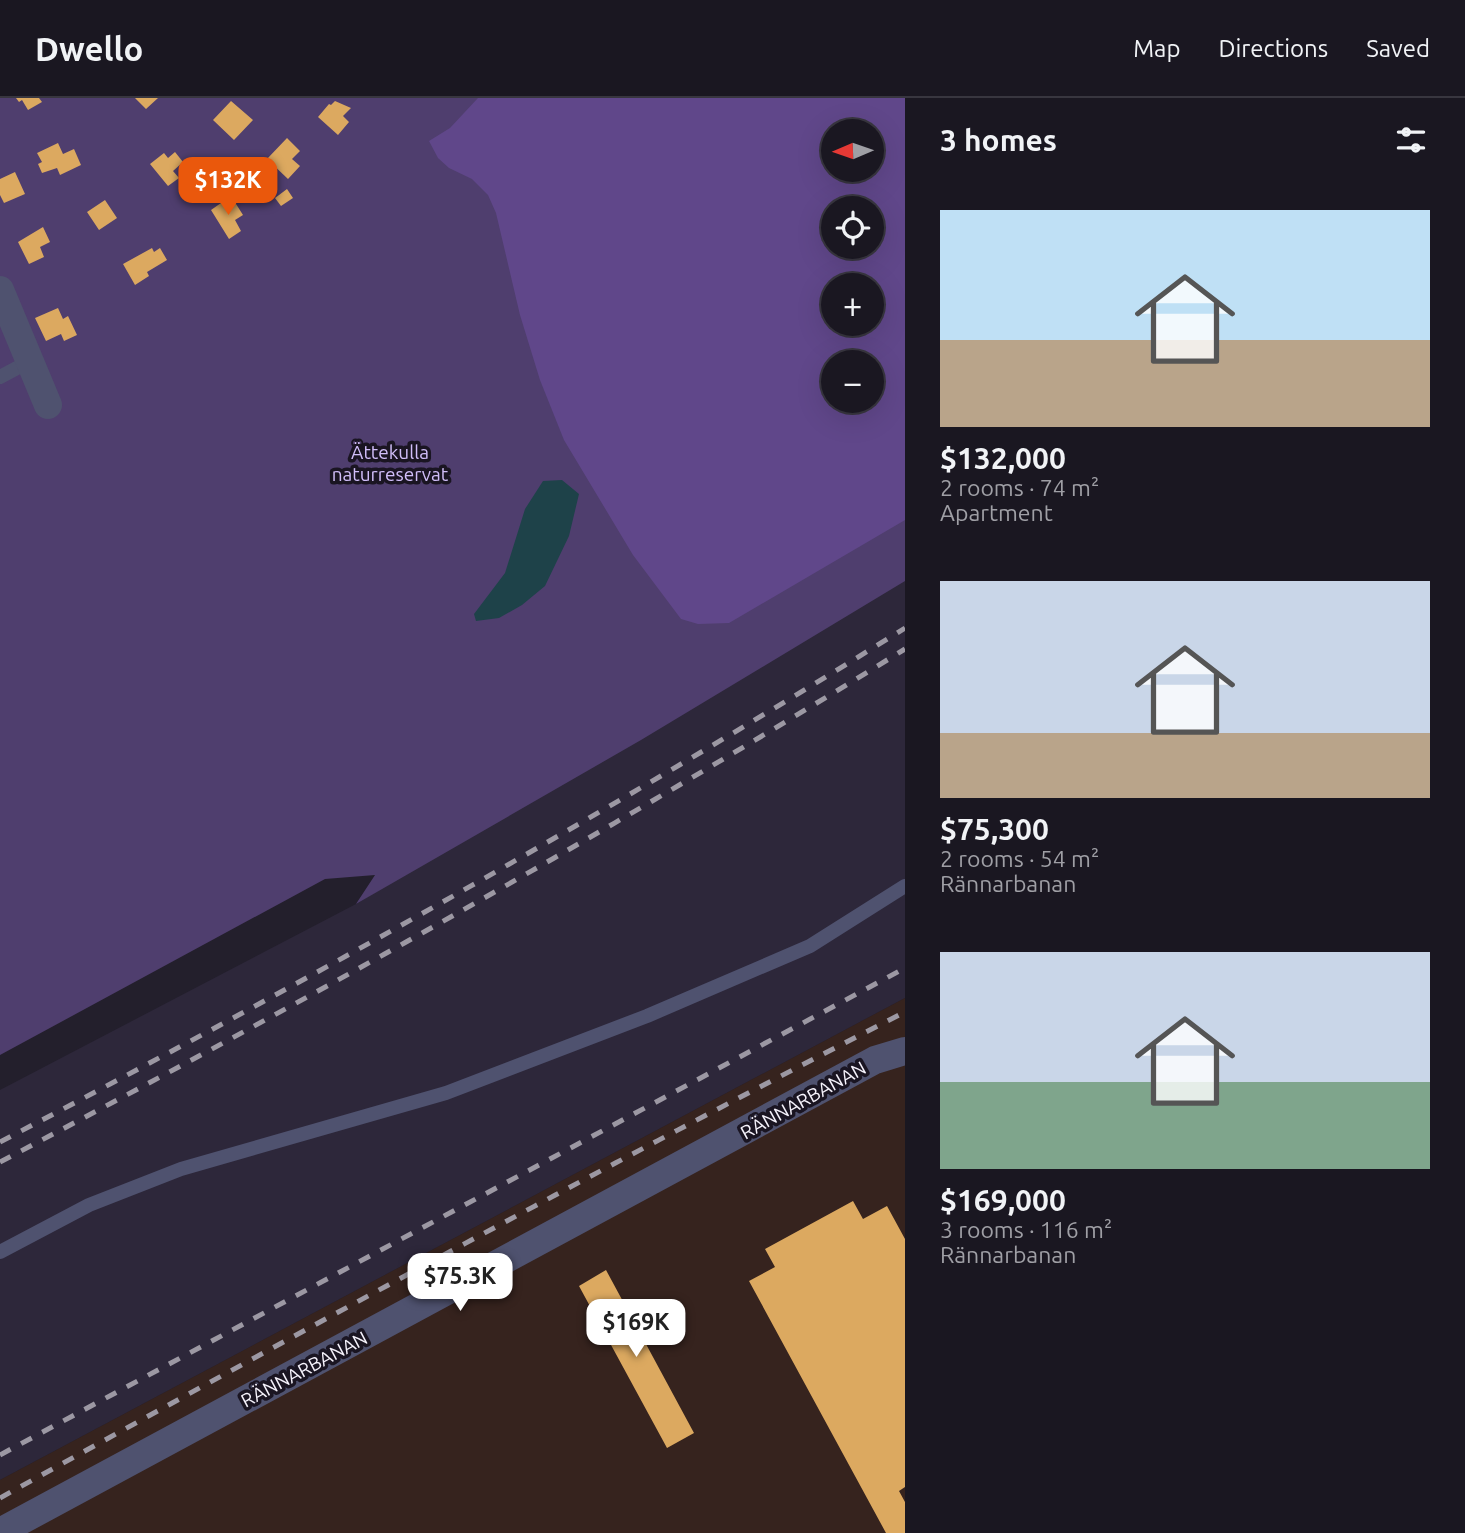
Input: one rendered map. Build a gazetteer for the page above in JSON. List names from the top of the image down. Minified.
{"streets":{"street":["RÄNNARBANAN"]},"parks":["Ättekulla naturreservat"],"north":"left","page":{"header":"Dwello","nav":["Map","Directions","Saved"],"heading":"3 homes","map_buttons":["+","−"],"price":["$132K","$75.3K","$169K"],"list":[{"name":"$132,000","note":"2 rooms · 74 m² · Apartment"},{"name":"$75,300","note":"2 rooms · 54 m² · Rännarbanan"},{"name":"$169,000","note":"3 rooms · 116 m² · Rännarbanan"}]}}
